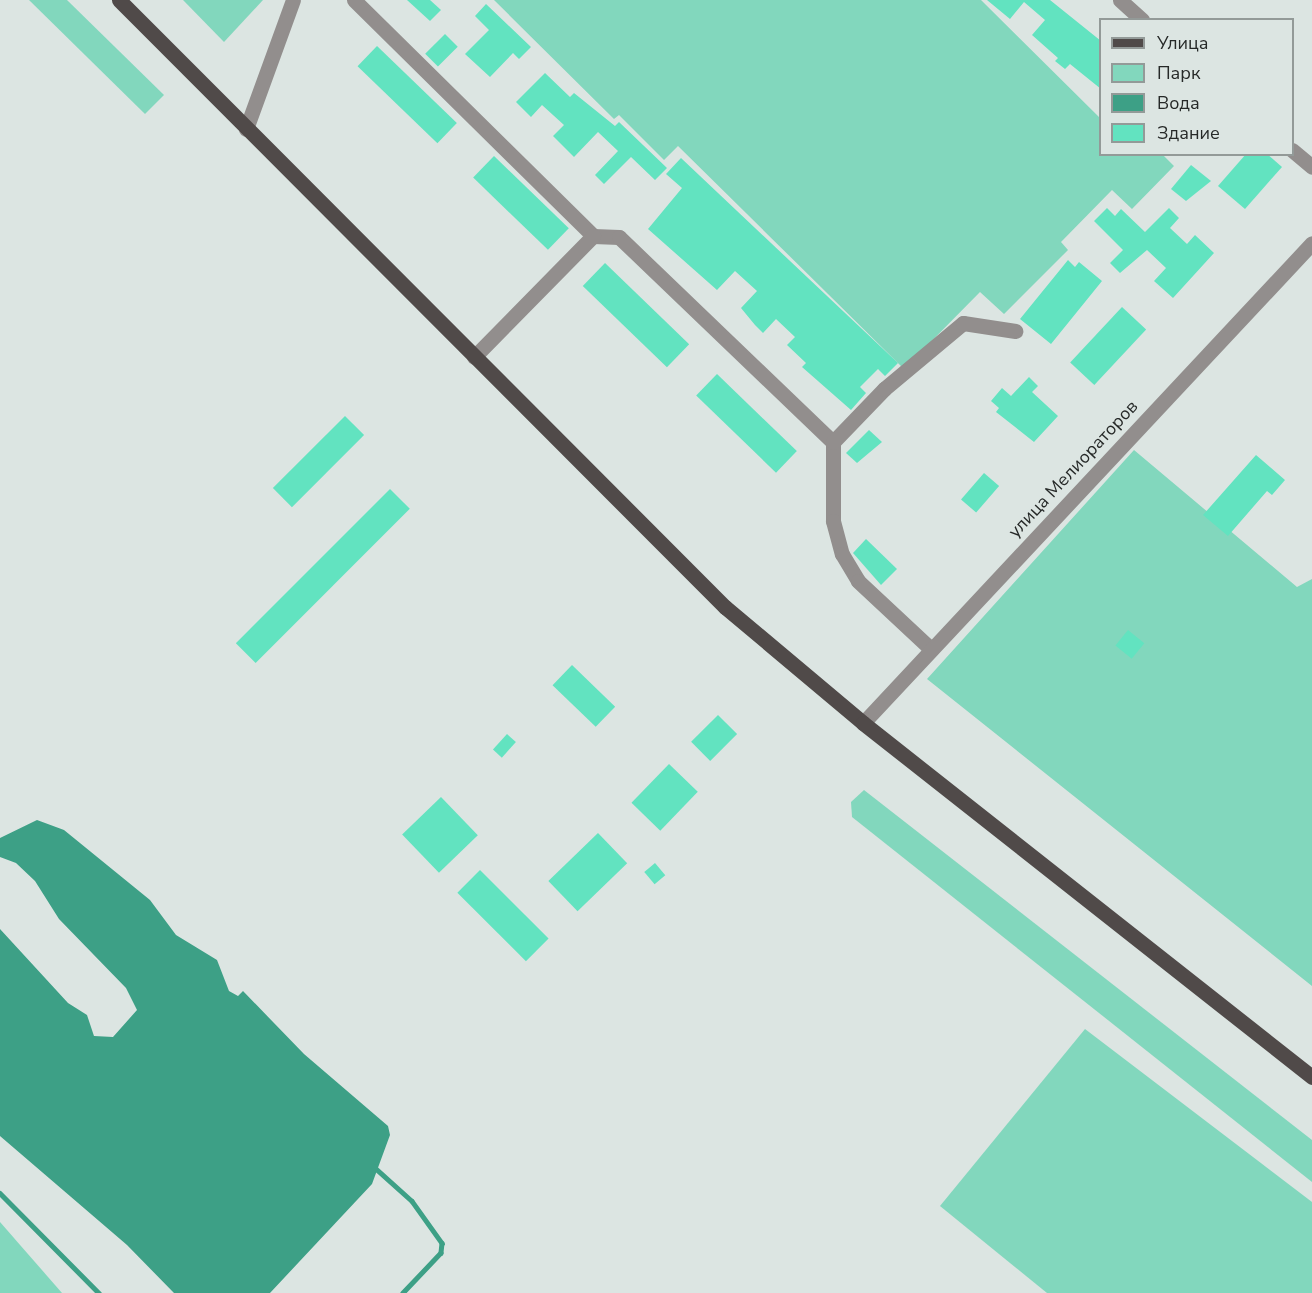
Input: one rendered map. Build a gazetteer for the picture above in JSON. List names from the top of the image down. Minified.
{"streets":{"street":["улица Мелиораторов"]},"legend":["Улица","Парк","Вода","Здание"]}
